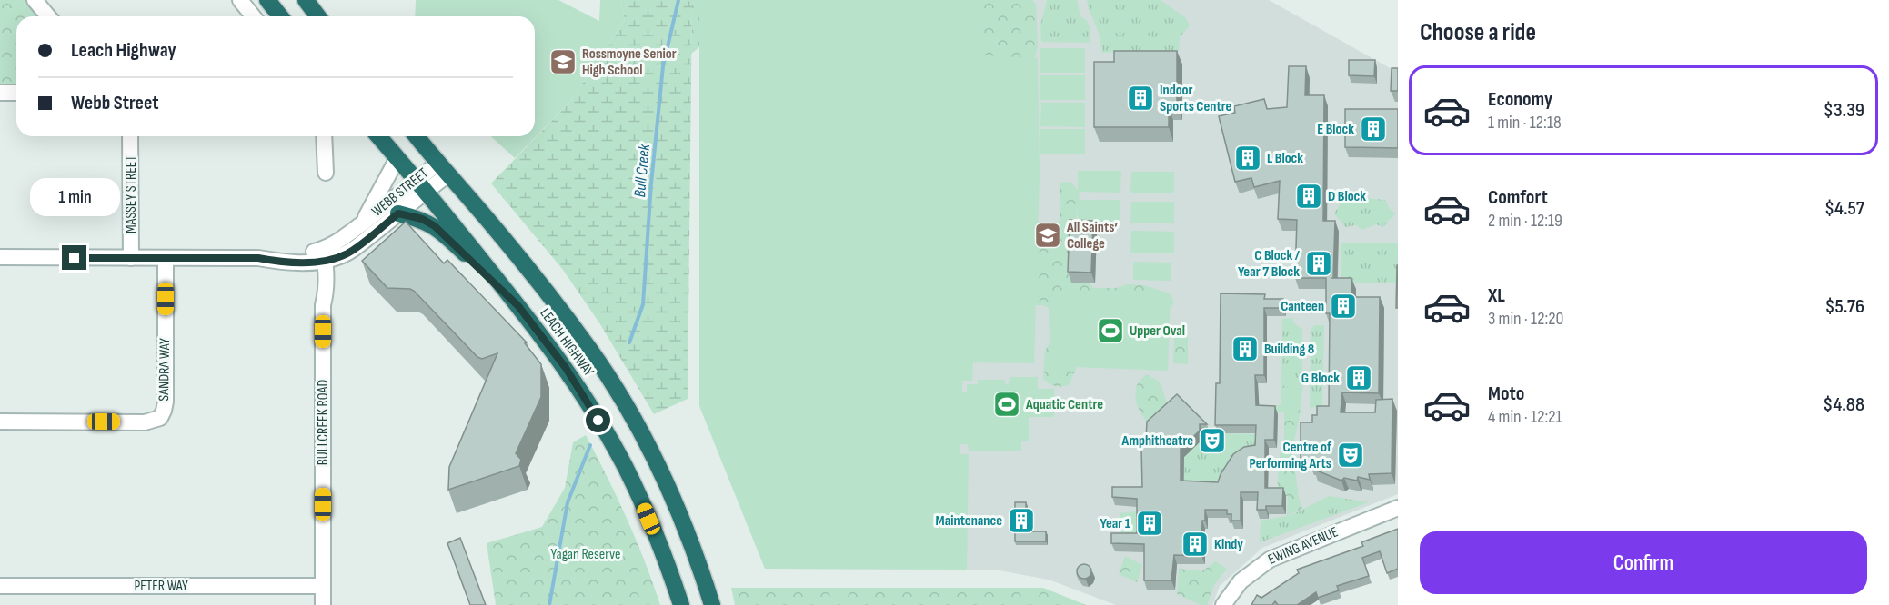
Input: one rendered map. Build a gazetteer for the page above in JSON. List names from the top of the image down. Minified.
{"streets":{"highway":["LEACH HIGHWAY"],"street":["WEBB STREET","MASSEY STREET","SANDRA WAY","BULLCREEK ROAD","EWING AVENUE","PETER WAY"]},"crossings":[["WEBB STREET","MASSEY STREET"],["WEBB STREET","LEACH HIGHWAY"],["WEBB STREET","SANDRA WAY"],["WEBB STREET","BULLCREEK ROAD"],["BULLCREEK ROAD","PETER WAY"]],"water":["Bull Creek"],"parks":["Yagan Reserve"],"places":{"school or university":["Rossmoyne Senior High School","All Saints’ College"],"building":["Indoor Sports Centre","E Block","L Block","D Block","C Block / Year 7 Block","Canteen","Building 8","G Block","Maintenance","Year 1","Kindy"],"sports":["Upper Oval","Aquatic Centre"],"theatre":["Amphitheatre","Centre of Performing Arts"]},"page":{"heading":"Choose a ride","banner":["Leach Highway","Webb Street"],"list":[{"name":"Economy","note":"1 min · 12:18","value":"$3.39"},{"name":"Comfort","note":"2 min · 12:19","value":"$4.57"},{"name":"XL","note":"3 min · 12:20","value":"$5.76"},{"name":"Moto","note":"4 min · 12:21","value":"$4.88"}],"bubble":"1 min","buttons":"Confirm"}}
